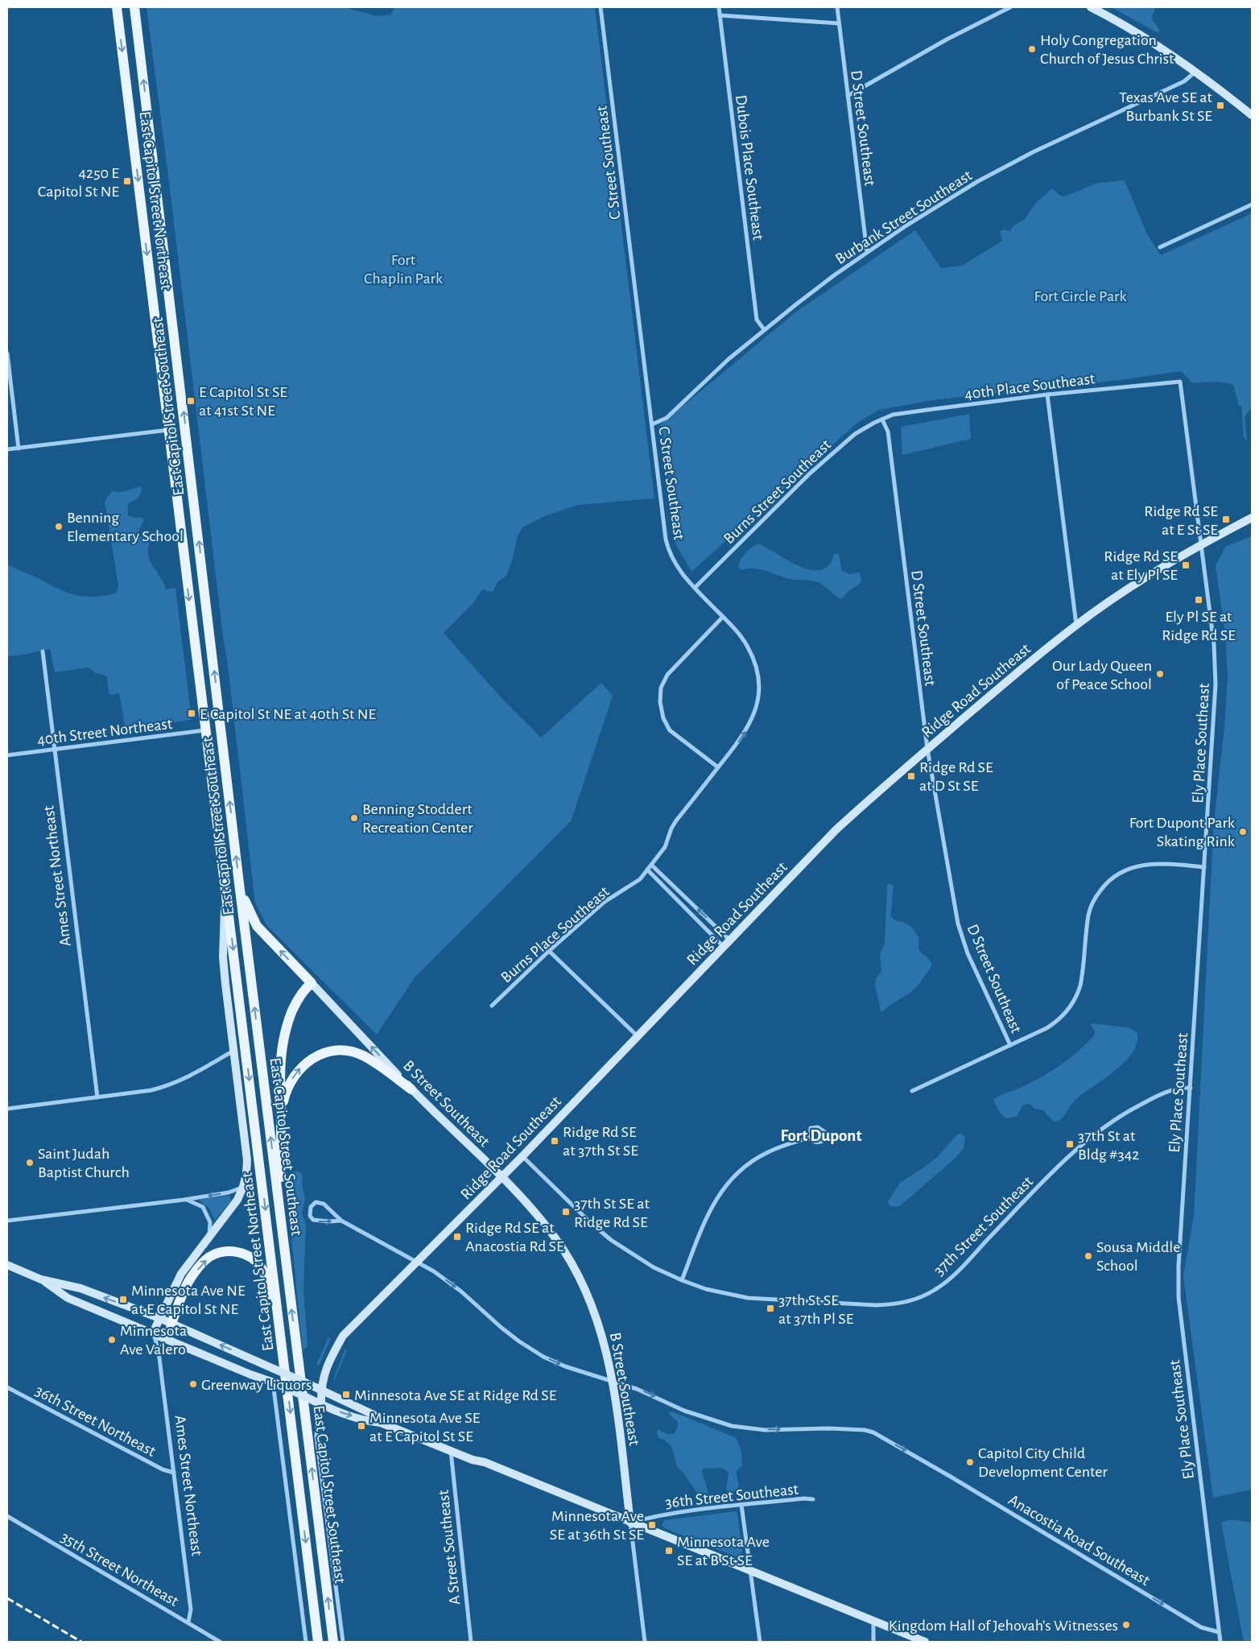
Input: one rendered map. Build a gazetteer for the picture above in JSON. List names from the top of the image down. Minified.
{"streets":{"main road":["East Capitol Street Northeast","East Capitol Street Southeast","Ridge Road Southeast","Ames Street Northeast","B Street Southeast"],"street":["D Street Southeast","C Street Southeast","Dubois Place Southeast","Burbank Street Southeast","40th Place Southeast","Burns Street Southeast","40th Street Northeast","Ely Place Southeast","Burns Place Southeast","37th Street Southeast","36th Street Northeast","36th Street Southeast","Anacostia Road Southeast","A Street Southeast","35th Street Northeast"]},"crossings":[["D Street Southeast","Burbank Street Southeast"],["D Street Southeast","40th Place Southeast"],["D Street Southeast","Burns Street Southeast"],["D Street Southeast","Ridge Road Southeast"],["C Street Southeast","Burbank Street Southeast"],["C Street Southeast","Burns Street Southeast"],["C Street Southeast","Burns Place Southeast"],["Dubois Place Southeast","Burbank Street Southeast"],["East Capitol Street Northeast","40th Street Northeast"],["40th Place Southeast","Burns Street Southeast"],["40th Place Southeast","Ely Place Southeast"],["East Capitol Street Southeast","Ridge Road Southeast"],["Ridge Road Southeast","Ely Place Southeast"],["Ridge Road Southeast","B Street Southeast"],["Ridge Road Southeast","37th Street Southeast"],["Ridge Road Southeast","Anacostia Road Southeast"],["40th Street Northeast","Ames Street Northeast"],["Ely Place Southeast","37th Street Southeast"],["Ely Place Southeast","Anacostia Road Southeast"],["Ames Street Northeast","36th Street Northeast"],["Ames Street Northeast","35th Street Northeast"],["B Street Southeast","36th Street Southeast"],["B Street Southeast","Anacostia Road Southeast"]],"one_way":["East Capitol Street Southeast","Anacostia Road Southeast"],"districts":["Fort Dupont"],"parks":["Fort Chaplin Park","Fort Circle Park"],"places":{"other":["Holy Congregation Church of Jesus Christ","Benning Elementary School","Our Lady Queen of Peace School","Benning Stoddert Recreation Center","Fort Dupont Park Skating Rink","Saint Judah Baptist Church","Sousa Middle School","Minnesota Ave Valero","Greenway Liquors","Capitol City Child Development Center","Kingdom Hall of Jehovah’s Witnesses"],"transit":["Texas Ave SE at Burbank St SE","4250 E Capitol St NE","E Capitol St SE at 41st St NE","Ridge Rd SE at E St SE","Ridge Rd SE at Ely Pl SE","Ely Pl SE at Ridge Rd SE","E Capitol St NE at 40th St NE","Ridge Rd SE at D St SE","Ridge Rd SE at 37th St SE","37th St at Bldg #342","37th St SE at Ridge Rd SE","Ridge Rd SE at Anacostia Rd SE","Minnesota Ave NE at E Capitol St NE","37th St SE at 37th Pl SE","Minnesota Ave SE at Ridge Rd SE","Minnesota Ave SE at E Capitol St SE","Minnesota Ave SE at 36th St SE","Minnesota Ave SE at B St SE"]}}
